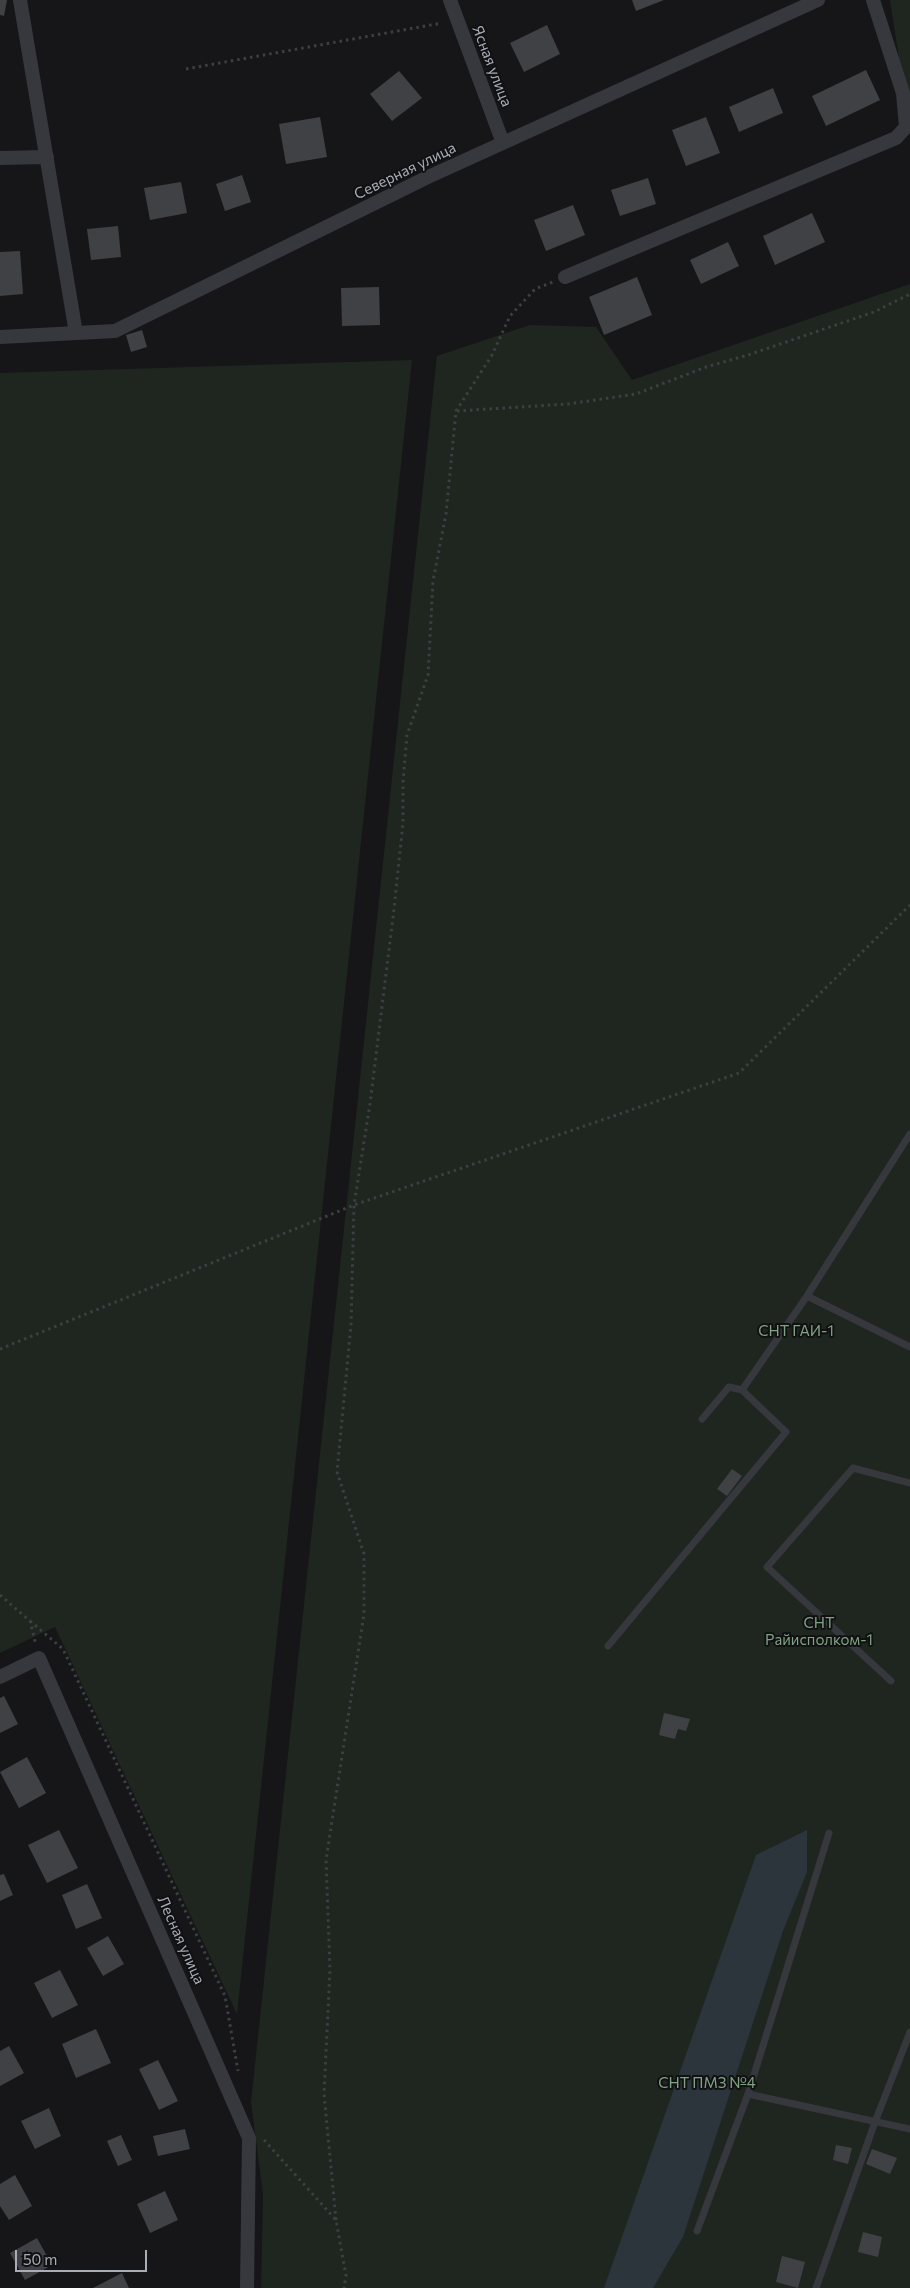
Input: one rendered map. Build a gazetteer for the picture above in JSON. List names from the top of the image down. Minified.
{"streets":{"street":["Ясная улица","Северная улица","Лесная улица"]},"crossings":[["Ясная улица","Северная улица"]],"parks":["СНТ ГАИ-1","СНТ Райисполком-1","СНТ ПМЗ №4"],"scale_bar":"50 m"}
